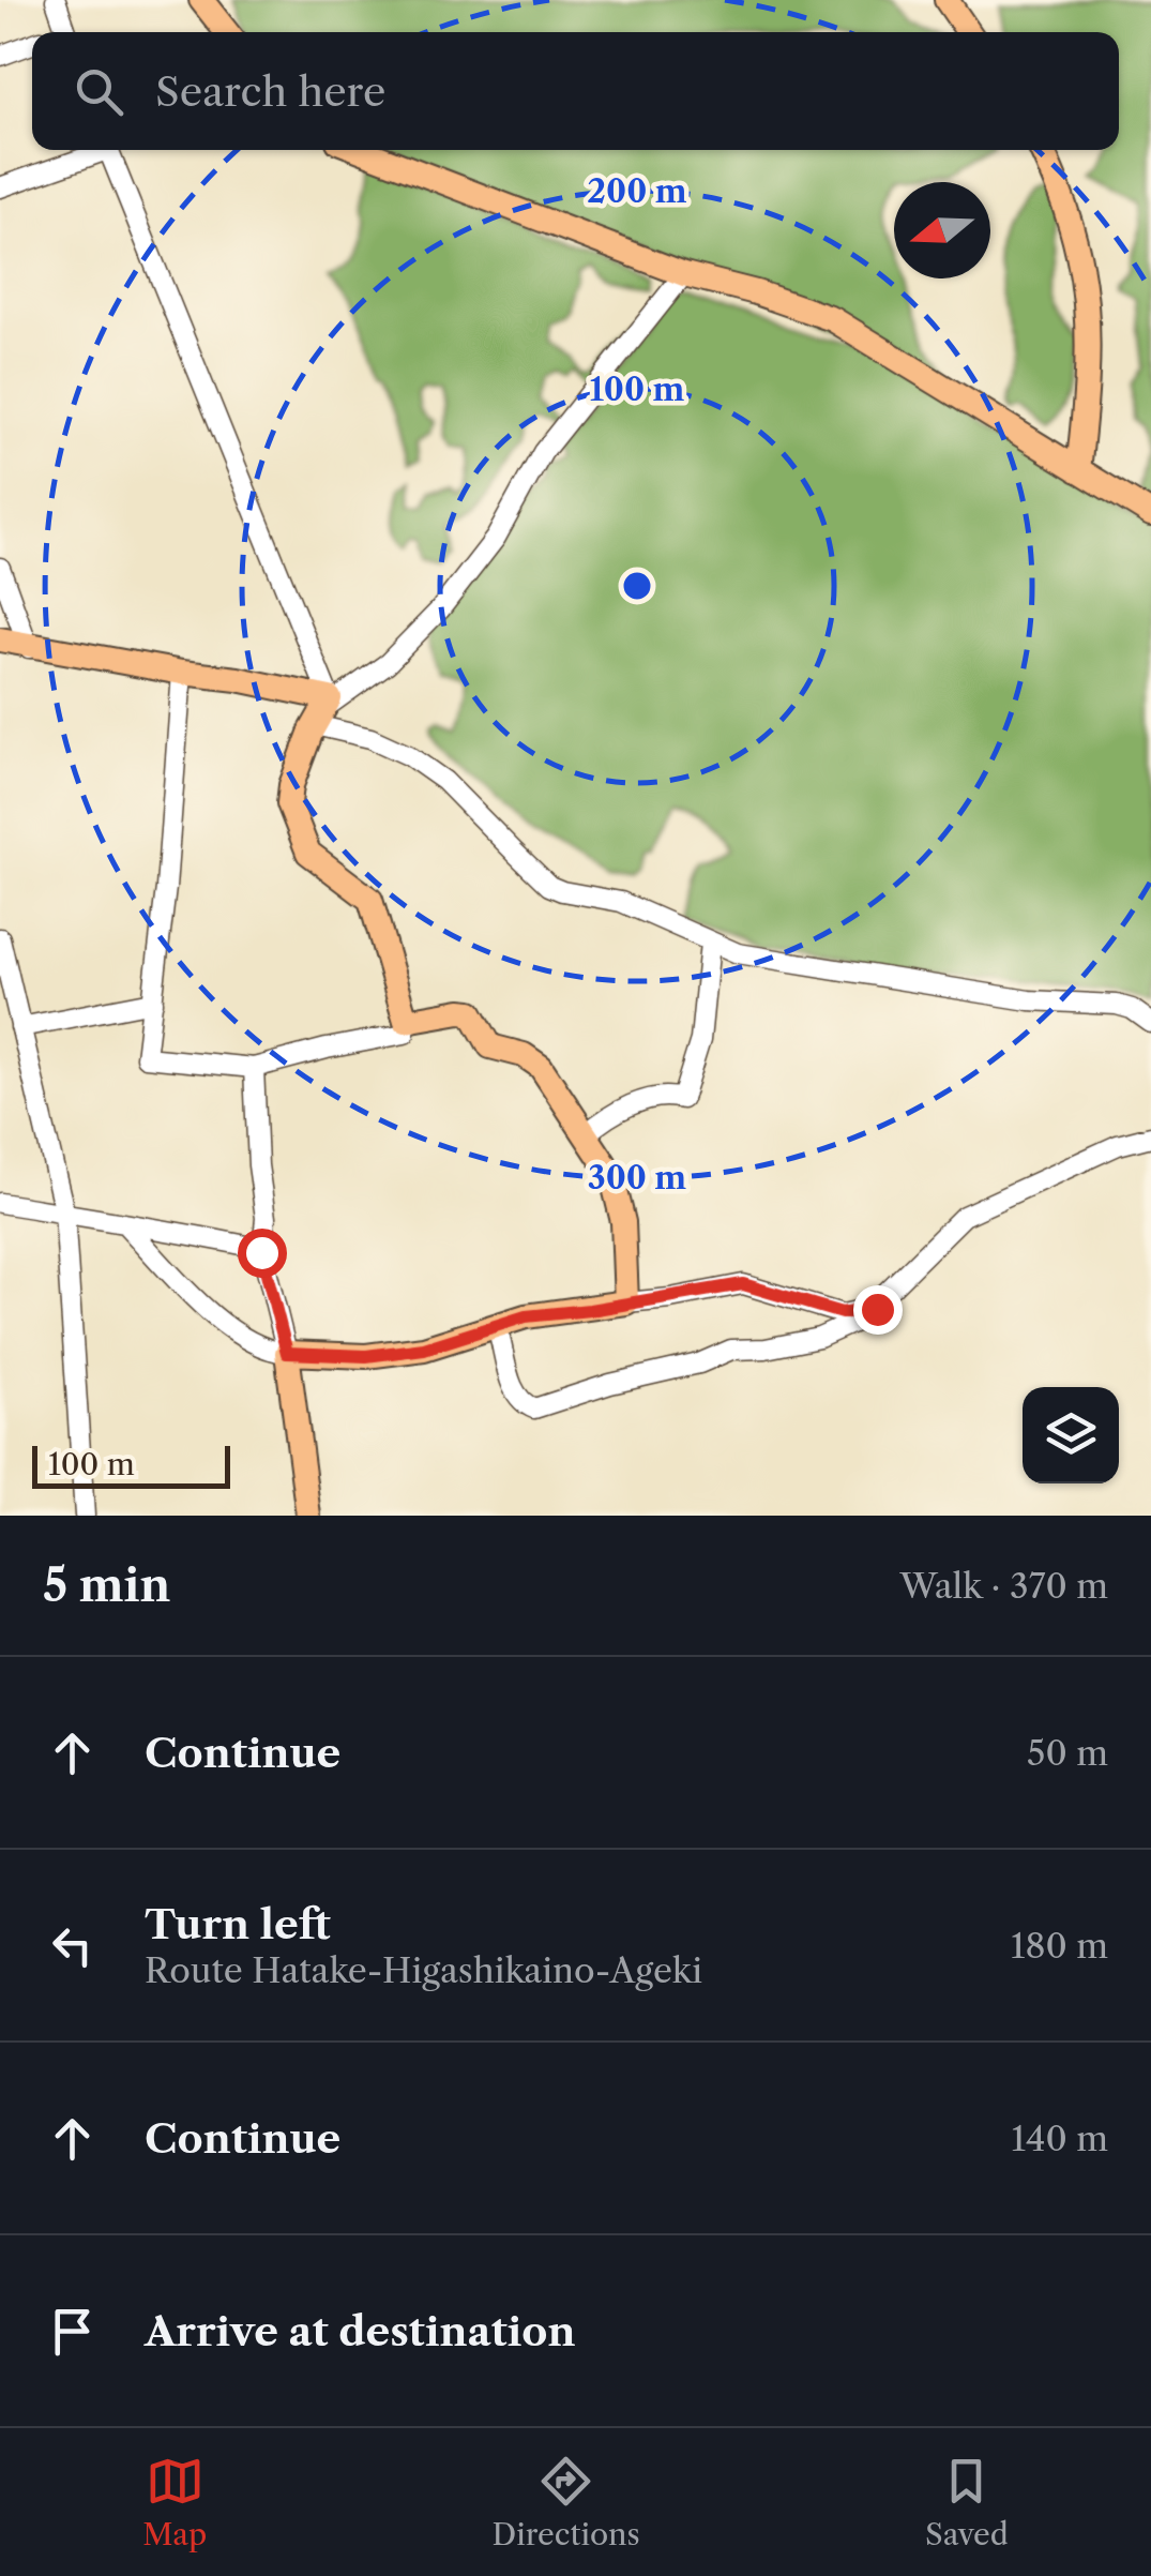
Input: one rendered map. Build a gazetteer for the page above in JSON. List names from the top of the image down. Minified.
{"scale_bar":"100 m","north":"left","page":{"search":"Search here","scale":"100 m","heading":["5 min","Walk · 370 m"],"list":[["Continue","50 m"],["Turn left","Route Hatake-Higashikaino-Ageki","180 m"],["Continue","140 m"],"Arrive at destination"],"nav":["Map","Directions","Saved"]},"rings":["200 m","100 m","300 m"]}
